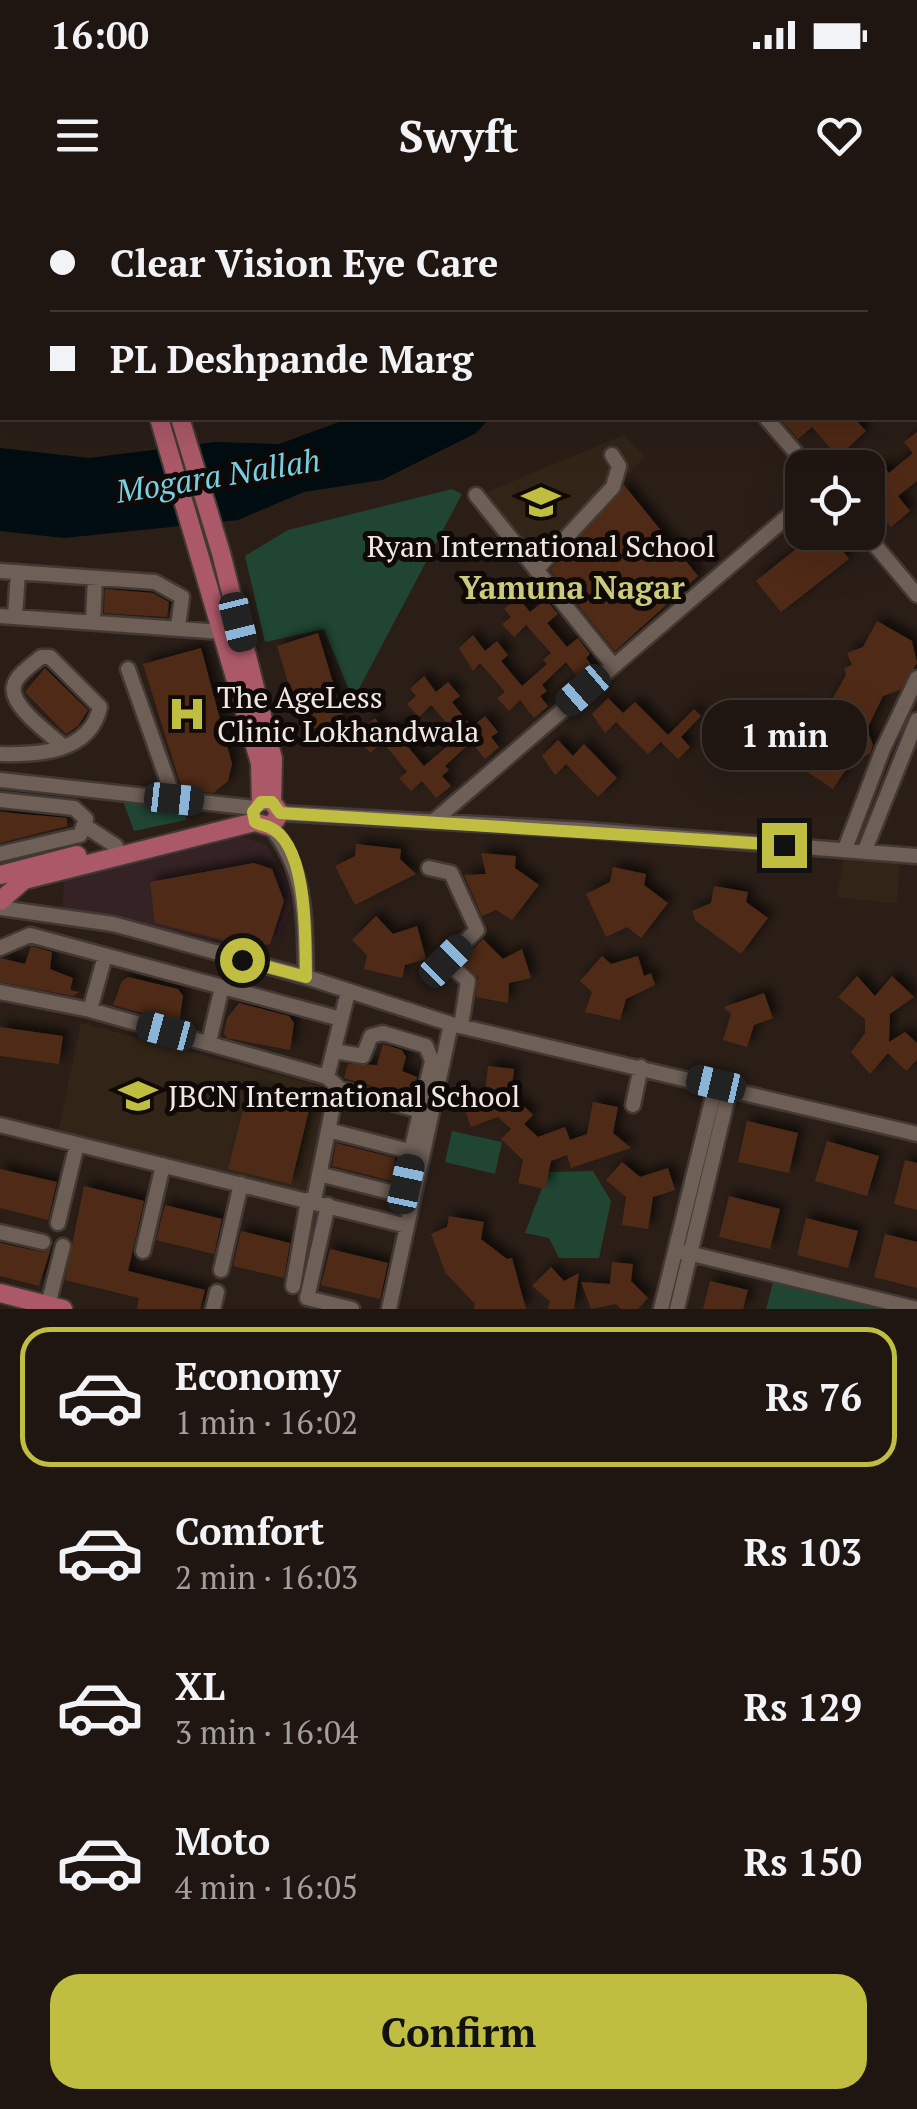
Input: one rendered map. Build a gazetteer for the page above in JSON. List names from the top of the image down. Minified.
{"districts":["Yamuna Nagar"],"water":["Mogara Nallah"],"places":{"school or university":["Ryan International School","JBCN International School"],"hospital":["The AgeLess Clinic Lokhandwala"]},"page":{"status":"16:00","header":"Swyft","banner":["Clear Vision Eye Care","PL Deshpande Marg"],"bubble":"1 min","list":[{"name":"Economy","note":"1 min · 16:02","value":"Rs 76"},{"name":"Comfort","note":"2 min · 16:03","value":"Rs 103"},{"name":"XL","note":"3 min · 16:04","value":"Rs 129"},{"name":"Moto","note":"4 min · 16:05","value":"Rs 150"}],"buttons":"Confirm"}}
